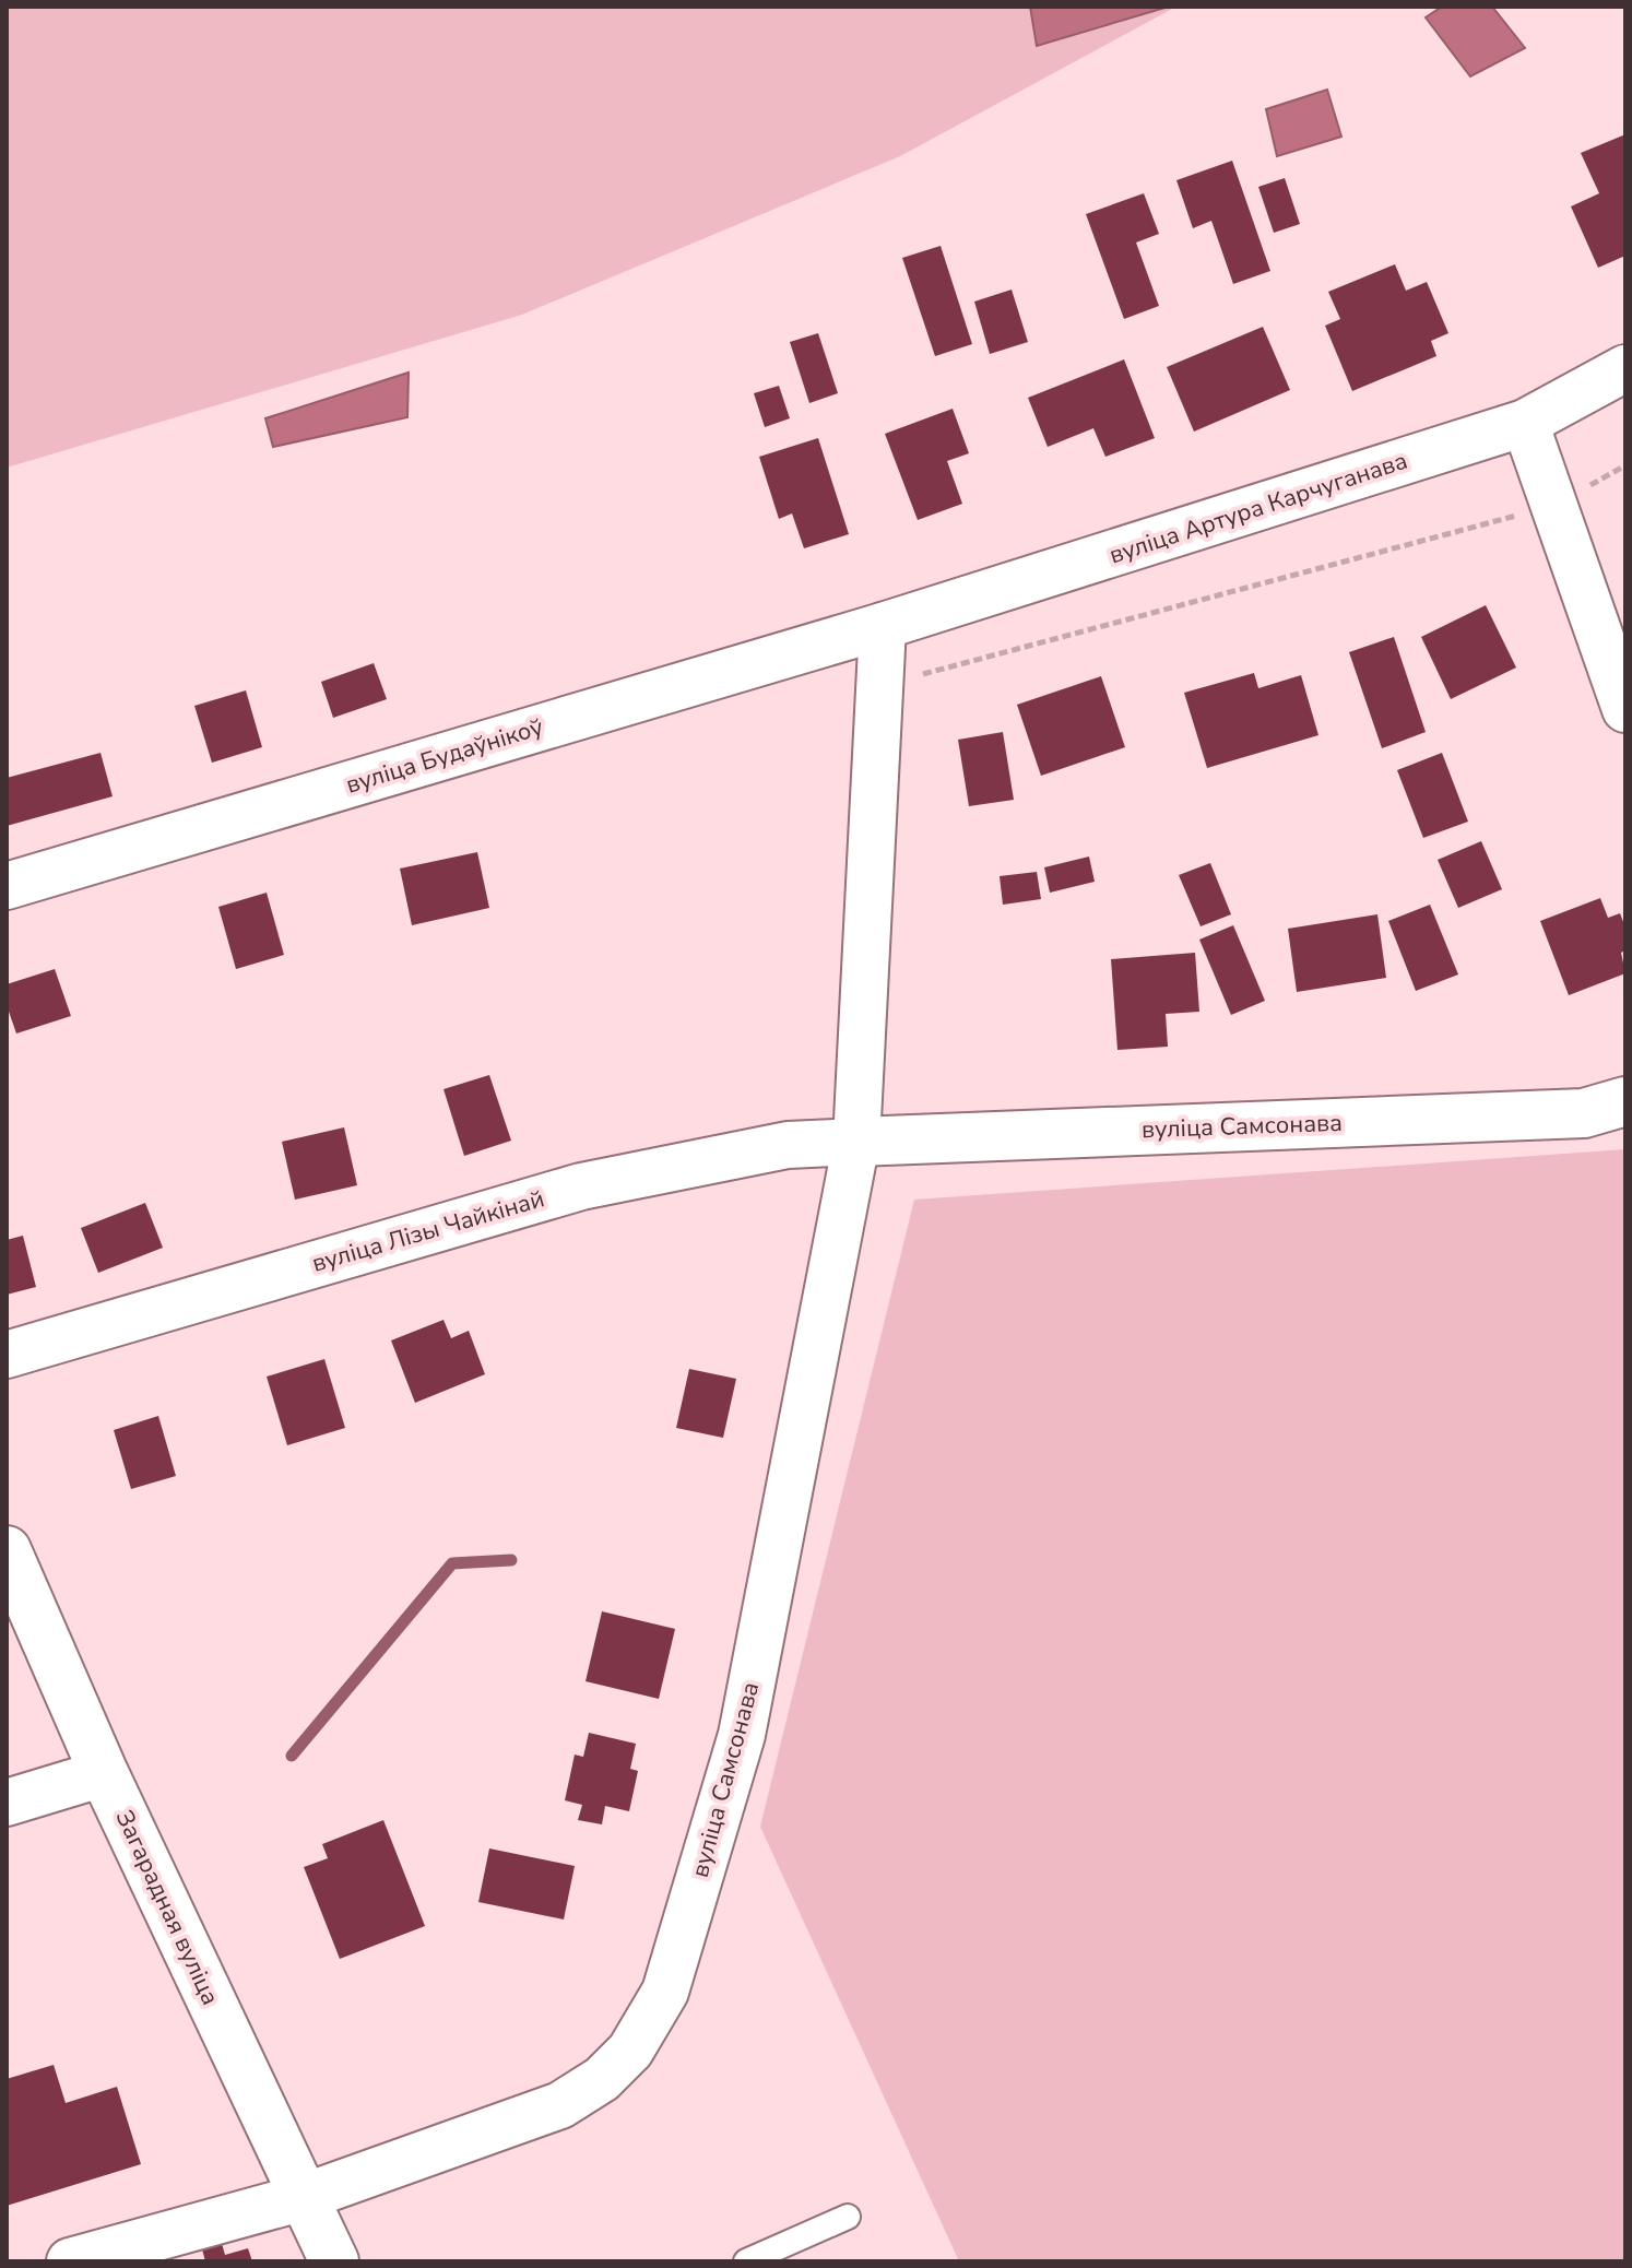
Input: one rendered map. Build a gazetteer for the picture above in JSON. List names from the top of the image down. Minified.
{"streets":{"street":["вуліца Артура Карчуганава","вуліца Будаўнікоў","вуліца Самсонава","вуліца Лізы Чайкінай","Загарадная вуліца"]},"crossings":[["вуліца Артура Карчуганава","вуліца Будаўнікоў"],["вуліца Артура Карчуганава","вуліца Самсонава"],["вуліца Будаўнікоў","вуліца Самсонава"],["вуліца Самсонава","вуліца Лізы Чайкінай"],["вуліца Самсонава","Загарадная вуліца"]]}
